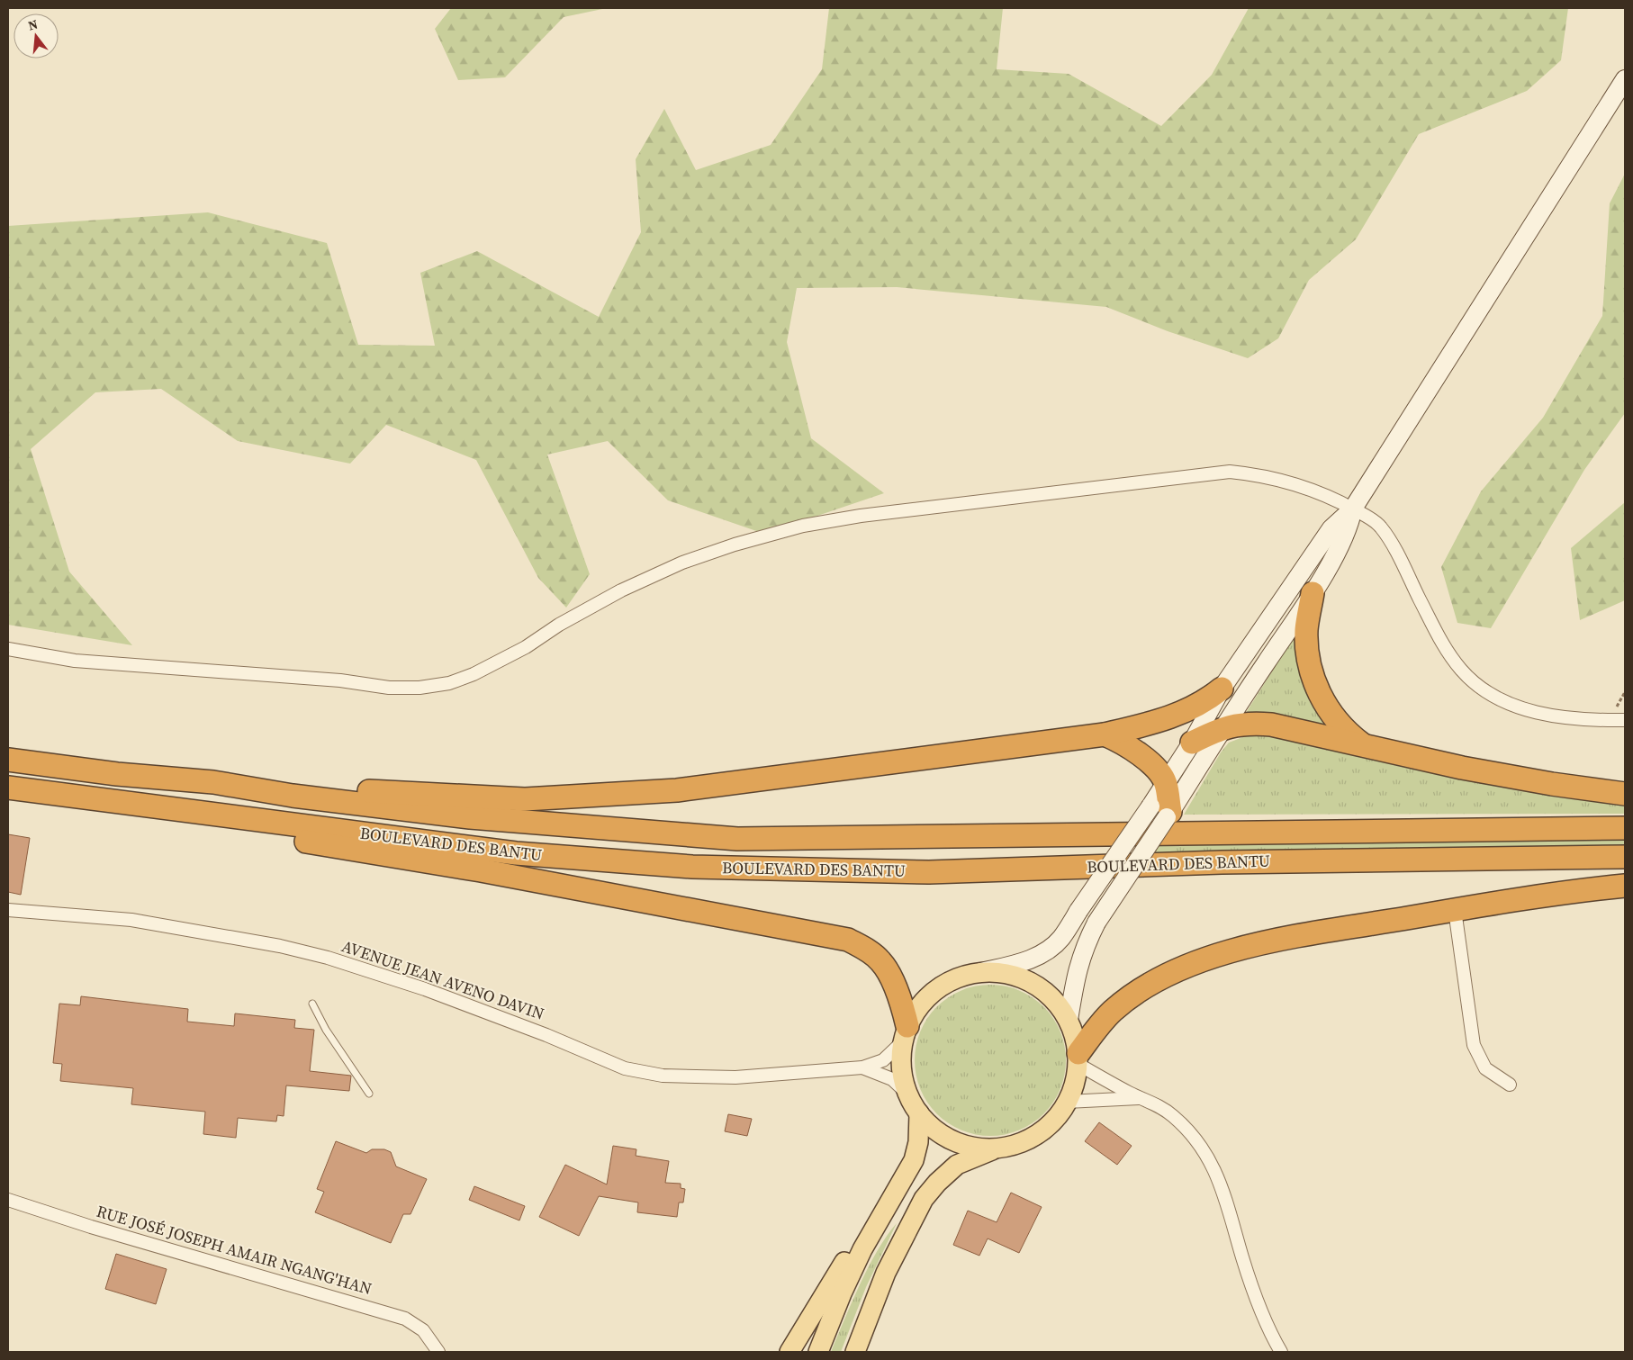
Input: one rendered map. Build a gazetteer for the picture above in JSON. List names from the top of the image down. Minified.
{"streets":{"highway":["BOULEVARD DES BANTU"],"street":["AVENUE JEAN AVENO DAVIN","RUE JOSÉ JOSEPH AMAIR NGANG'HAN"]},"north":"top"}
